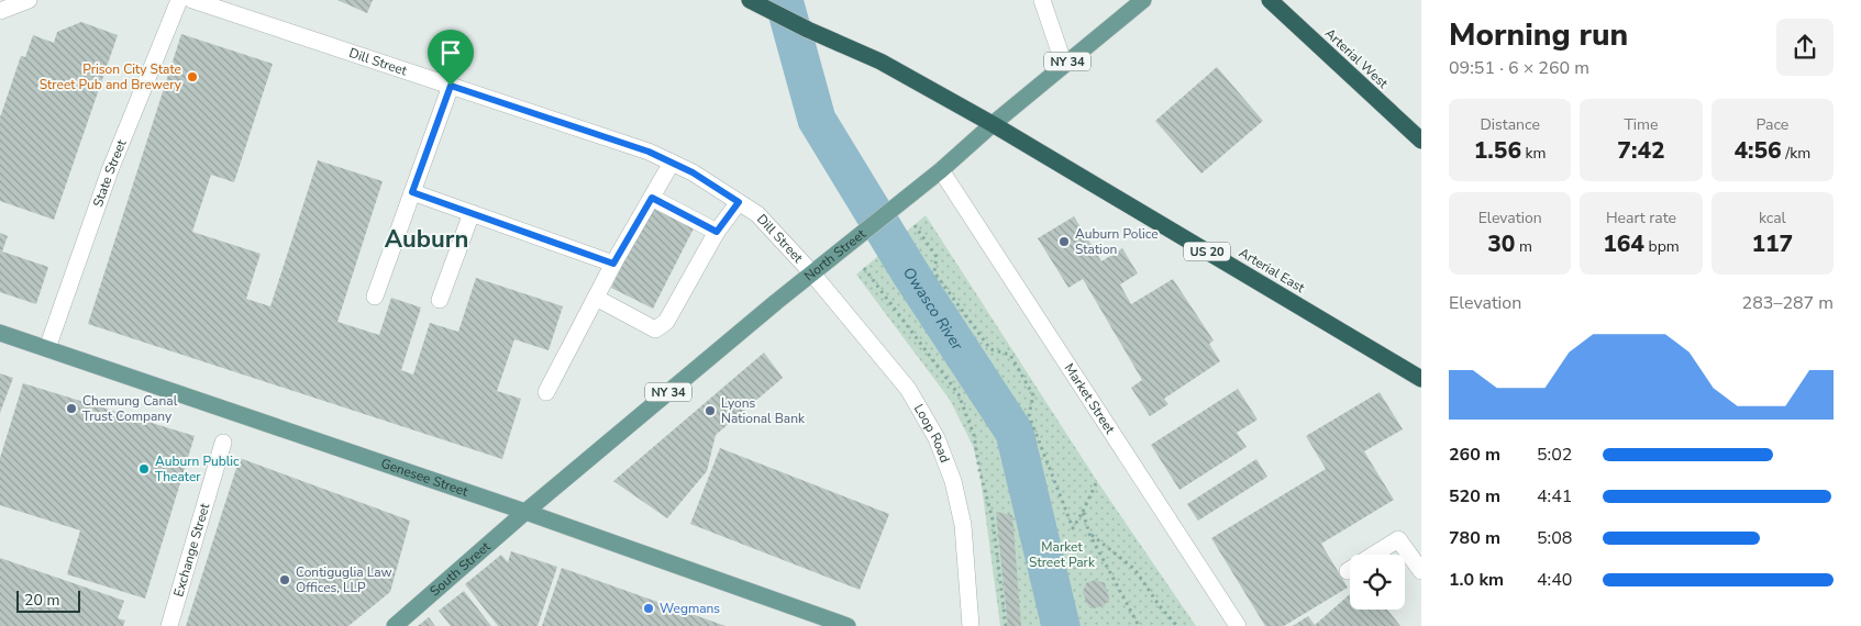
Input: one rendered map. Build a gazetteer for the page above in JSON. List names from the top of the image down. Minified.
{"streets":{"highway":["Arterial West","US 20","Arterial East"],"main road":["NY 34","North Street","Genesee Street","South Street"],"street":["Dill Street","State Street","Market Street","Loop Road","Exchange Street"]},"crossings":[["Dill Street","North Street"],["Dill Street","Loop Road"],["State Street","Genesee Street"],["US 20","North Street"],["US 20","Arterial East"],["North Street","Arterial East"],["North Street","Market Street"],["North Street","Loop Road"],["North Street","Genesee Street"],["North Street","South Street"],["Genesee Street","South Street"]],"districts":["Auburn"],"water":["Owasco River"],"parks":["Market Street Park"],"places":["Prison City State Street Pub and Brewery","Auburn Police Station","Chemung Canal Trust Company","Lyons National Bank","Auburn Public Theater","Contiguglia Law Offices, LLP","Wegmans"],"scale_bar":"20 m","page":{"heading":["Morning run","09:51 · 6 × 260 m"],"stats":[["Distance","1.56 km"],["Time","7:42"],["Pace","4:56 /km"],["Elevation","30 m"],["Heart rate","164 bpm"],["kcal","117"]],"chart":["Elevation","283–287 m"],"list":[{"name":"260 m","note":"5:02"},{"name":"520 m","note":"4:41"},{"name":"780 m","note":"5:08"},{"name":"1.0 km","note":"4:40"}],"scale":"20 m"}}
